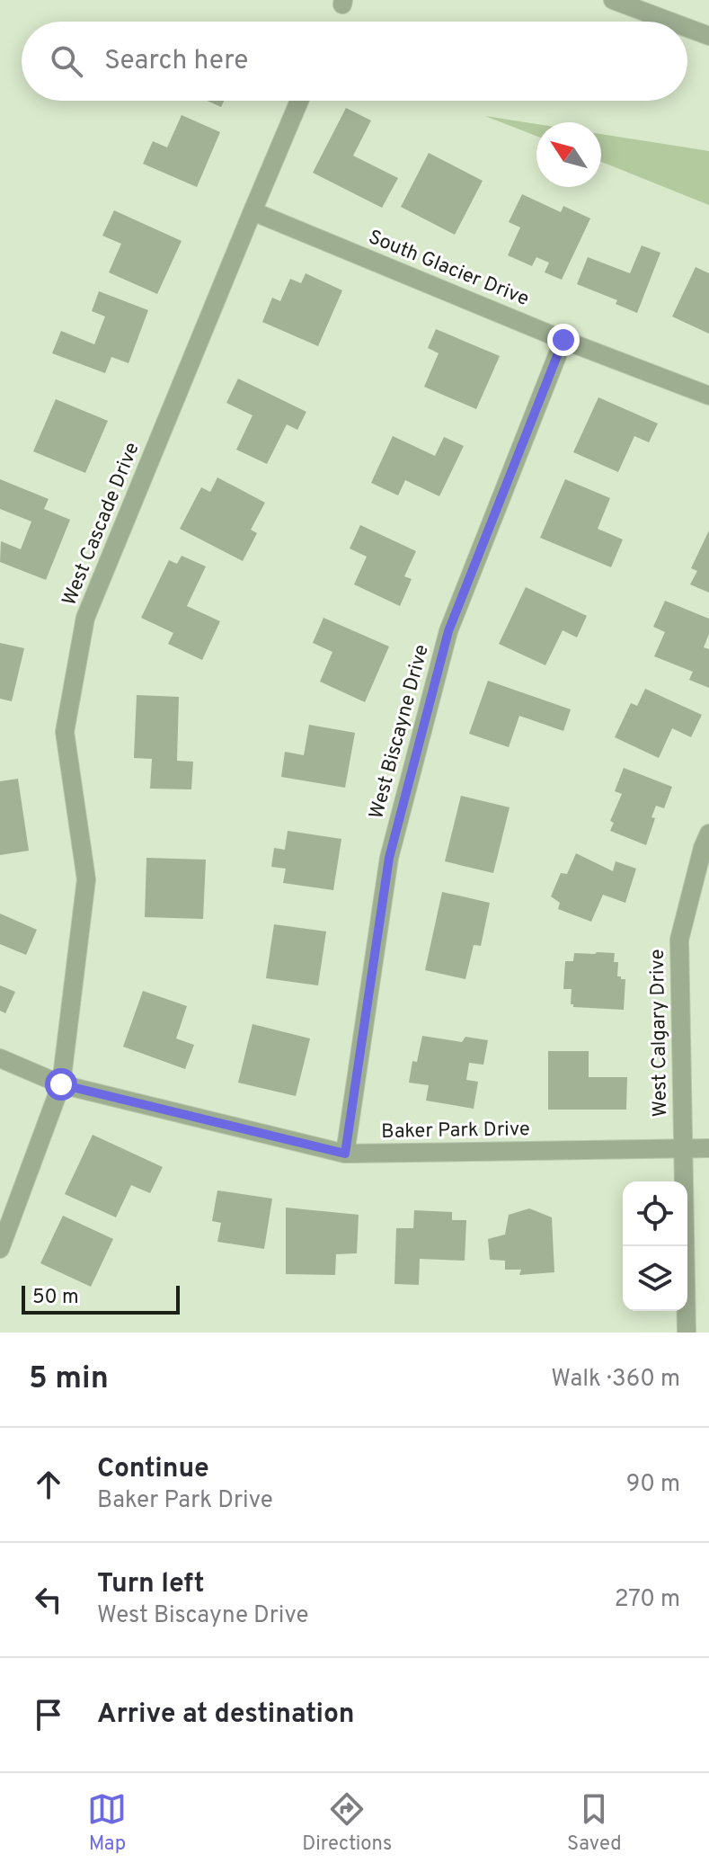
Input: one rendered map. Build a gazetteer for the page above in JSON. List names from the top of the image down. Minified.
{"streets":{"street":["South Glacier Drive","West Cascade Drive","West Biscayne Drive","West Calgary Drive","Baker Park Drive"]},"crossings":[["South Glacier Drive","West Cascade Drive"],["South Glacier Drive","West Biscayne Drive"],["West Cascade Drive","Baker Park Drive"],["West Biscayne Drive","Baker Park Drive"],["West Calgary Drive","Baker Park Drive"]],"scale_bar":"50 m","north":"top left","page":{"search":"Search here","scale":"50 m","heading":["5 min","Walk · 360 m"],"list":[["Continue","Baker Park Drive","90 m"],["Turn left","West Biscayne Drive","270 m"],"Arrive at destination"],"nav":["Map","Directions","Saved"]}}
